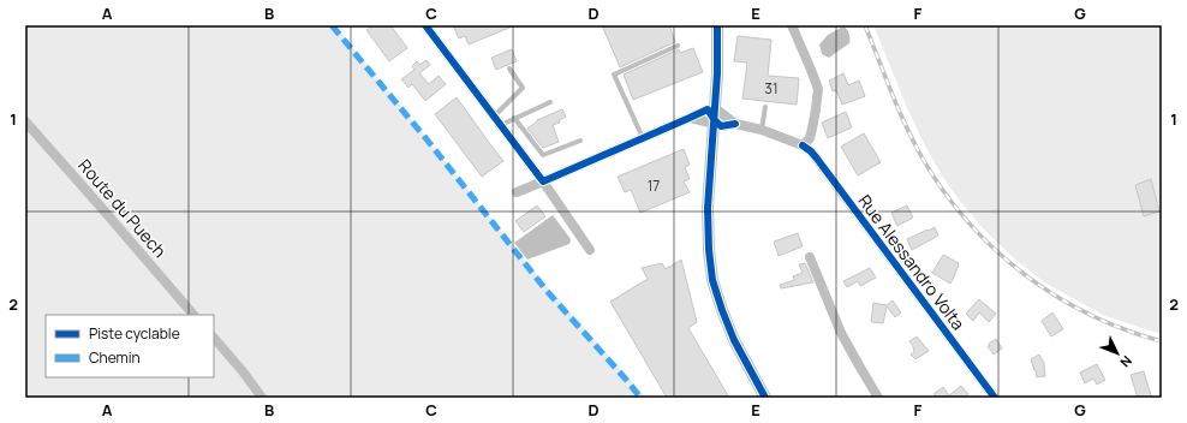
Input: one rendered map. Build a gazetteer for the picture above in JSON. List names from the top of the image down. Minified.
{"streets":{"street":["Route du Puech","Rue Alessandro Volta"]},"house_numbers":["31","17"],"legend":["Piste cyclable","Chemin"],"north":"bottom right","grid":{"columns":["A","B","C","D","E","F","G"],"rows":["1","2"]}}
